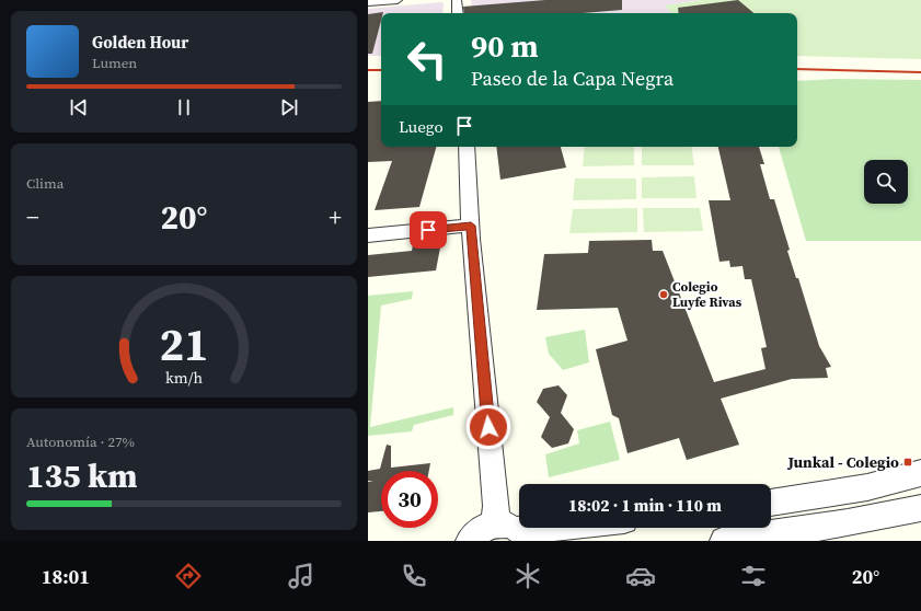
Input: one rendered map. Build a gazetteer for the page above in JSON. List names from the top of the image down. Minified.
{"places":{"other":["Colegio Luyfe Rivas"],"transit":["Junkal - Colegio"]},"page":{"turn":["90 m","Paseo de la Capa Negra"],"song":["Golden Hour","Lumen"],"then":"Luego","tile":["Clima",["Autonomía · 27%","135 km"]],"heat":["−","20°","+"],"limit":"30","trip":"18:02 · 1 min · 110 m","tabs":["18:01","20°"],"gauge":["21","km/h"]}}
